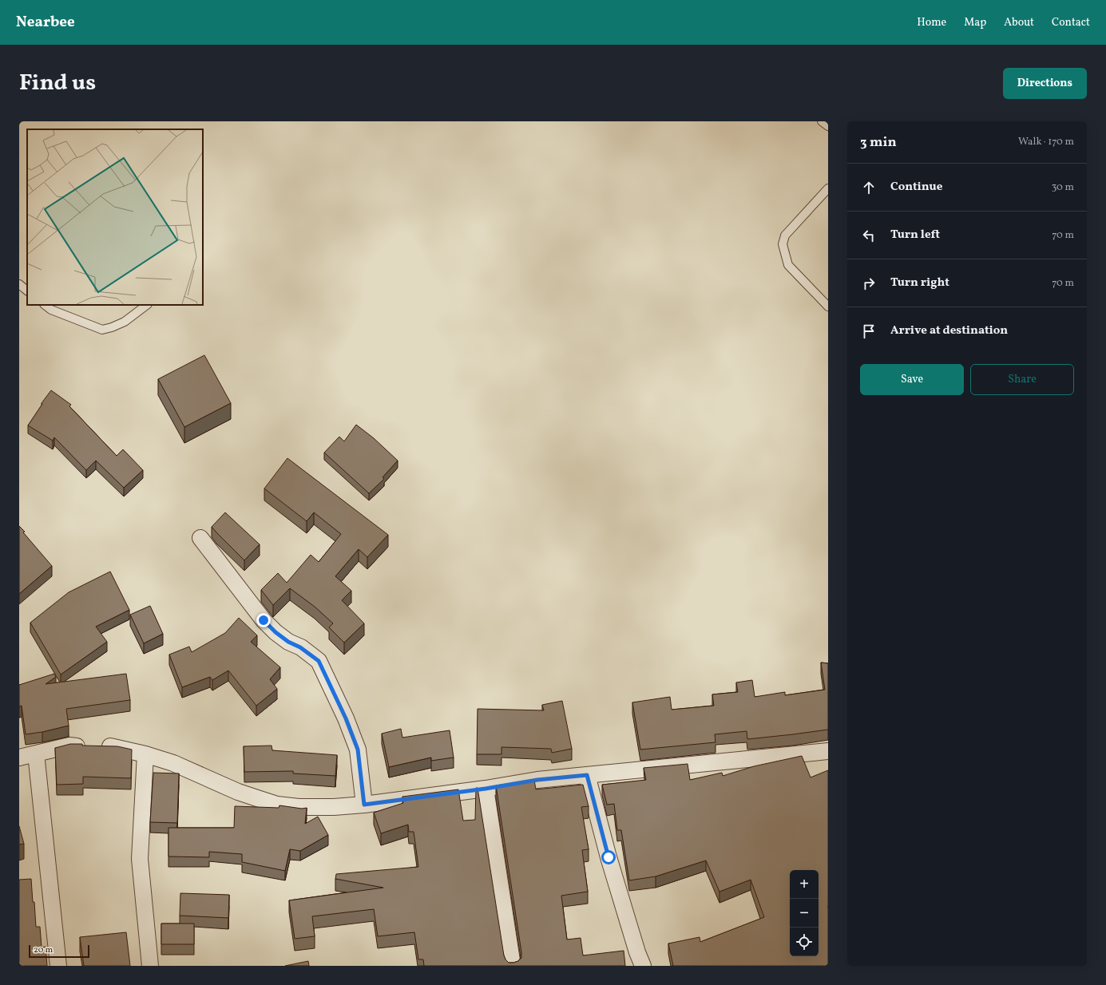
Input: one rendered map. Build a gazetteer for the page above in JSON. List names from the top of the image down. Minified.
{"scale_bar":"20 m","page":{"header":"Nearbee","nav":["Home","Map","About","Contact"],"title":"Find us","buttons":["Directions",["Save","Share"]],"heading":["3 min","Walk · 170 m"],"list":[["Continue","30 m"],["Turn left","70 m"],["Turn right","70 m"],"Arrive at destination"],"map_buttons":["+","−"],"scale":"20 m"}}
